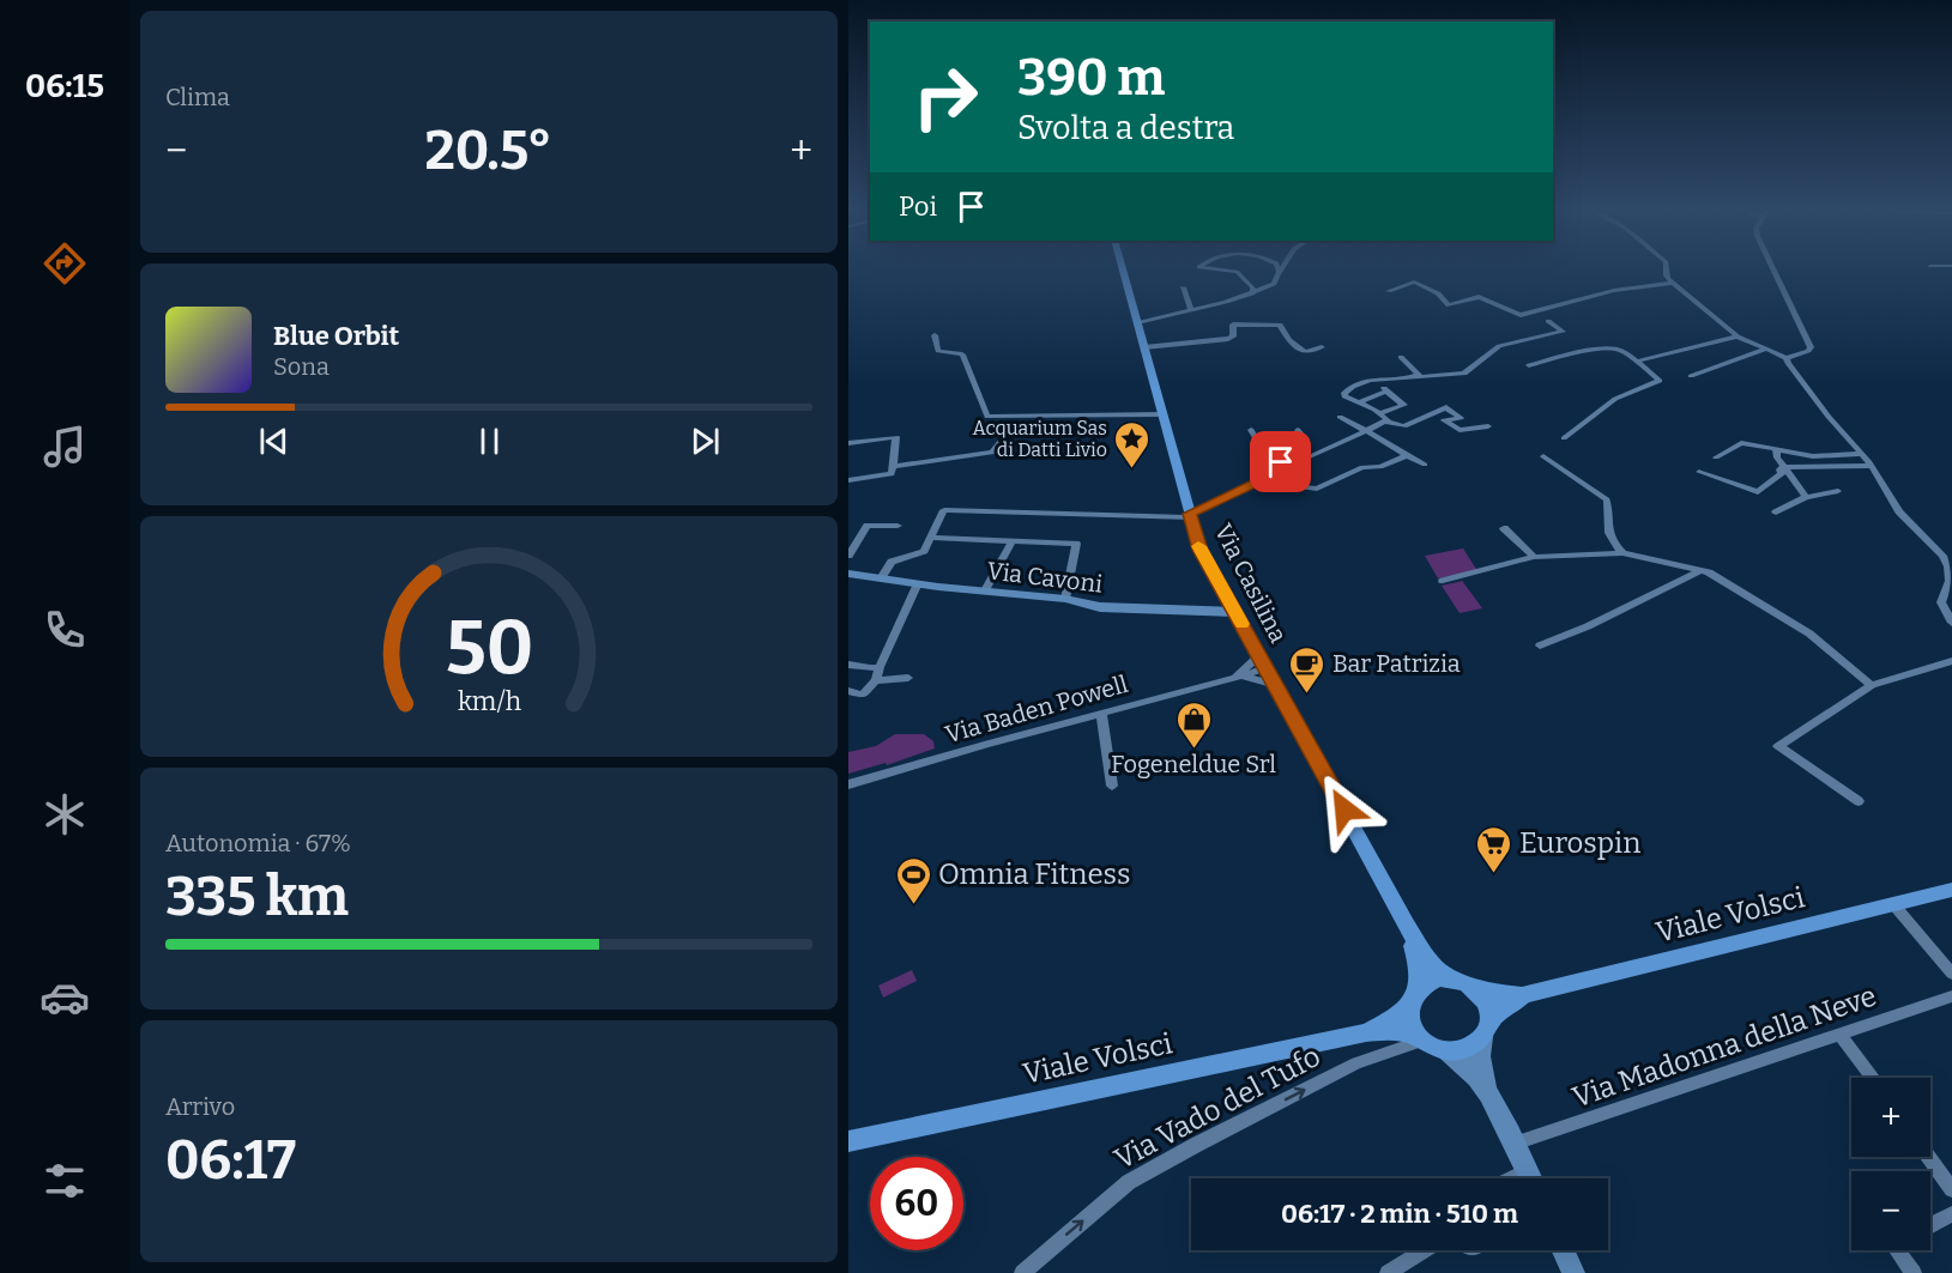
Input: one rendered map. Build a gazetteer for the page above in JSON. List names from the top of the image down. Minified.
{"streets":{"main road":["Via Casilina","Viale Volsci"],"street":["Via Cavoni","Via Baden Powell","Via Madonna della Neve","Via Vado del Tufo"]},"crossings":[["Via Cavoni","Via Casilina"],["Via Casilina","Via Baden Powell"],["Via Casilina","Viale Volsci"],["Via Casilina","Via Vado del Tufo"],["Viale Volsci","Via Vado del Tufo"]],"one_way":["Via Vado del Tufo"],"places":{"place":["Acquarium Sas di Datti Livio"],"cafe":["Bar Patrizia"],"shop":["Fogeneldue Srl"],"supermarket":["Eurospin"],"sports":["Omnia Fitness"]},"page":{"tabs":"06:15","tile":["Clima",["Autonomia · 67%","335 km"],["Arrivo","06:17"]],"turn":["390 m","Svolta a destra"],"heat":["−","20.5°","+"],"then":"Poi","song":["Blue Orbit","Sona"],"map_buttons":["+","−"],"limit":"60","trip":"06:17 · 2 min · 510 m","gauge":["50","km/h"]}}
